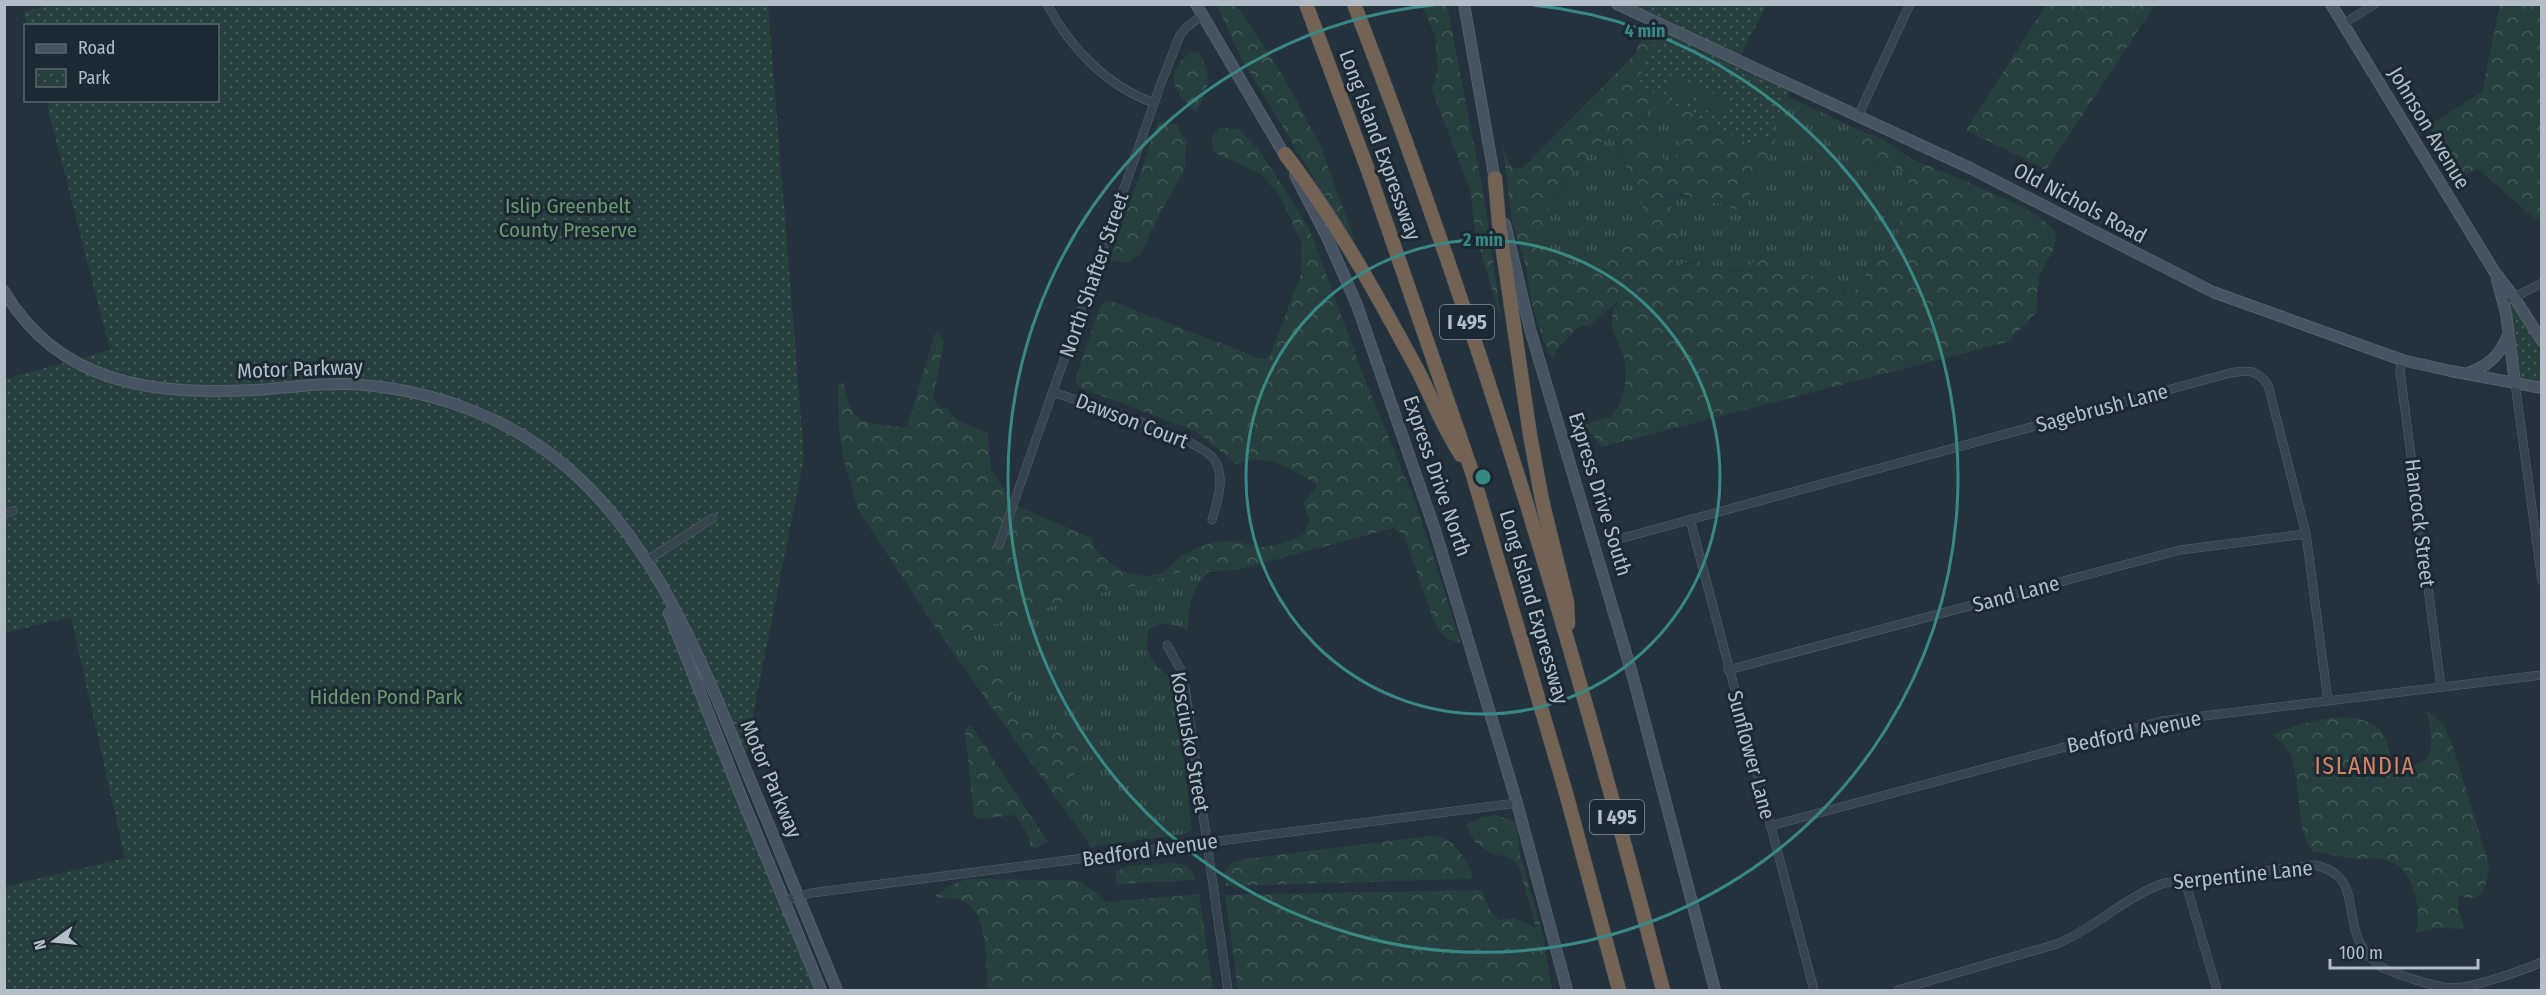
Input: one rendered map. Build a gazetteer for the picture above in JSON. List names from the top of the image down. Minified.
{"streets":{"highway":["Long Island Expressway","I 495"],"main road":["Johnson Avenue","Old Nichols Road","Motor Parkway","Express Drive North","Express Drive South"],"street":["North Shafter Street","Sagebrush Lane","Dawson Court","Hancock Street","Sand Lane","Bedford Avenue","Kosciusko Street","Sunflower Lane","Serpentine Lane"]},"crossings":[["Old Nichols Road","Hancock Street"],["North Shafter Street","Dawson Court"],["North Shafter Street","Express Drive North"],["Motor Parkway","Bedford Avenue"],["Sagebrush Lane","Sand Lane"],["Sagebrush Lane","Bedford Avenue"],["Sagebrush Lane","Sunflower Lane"],["Express Drive North","Bedford Avenue"],["Hancock Street","Bedford Avenue"],["Sand Lane","Sunflower Lane"],["Bedford Avenue","Kosciusko Street"],["Bedford Avenue","Sunflower Lane"]],"districts":["ISLANDIA"],"parks":["Islip Greenbelt County Preserve","Hidden Pond Park"],"legend":["Road","Park"],"scale_bar":"100 m","north":"left","rings":["4 min","2 min"]}
